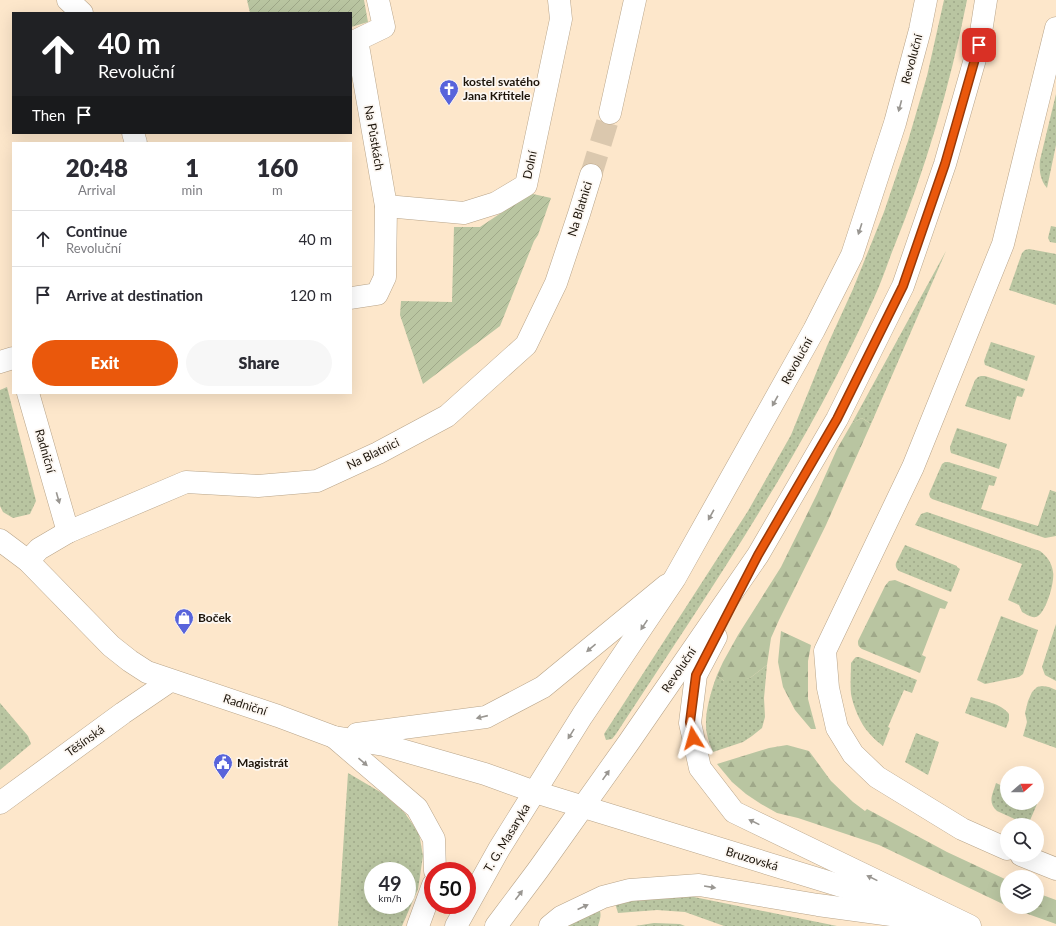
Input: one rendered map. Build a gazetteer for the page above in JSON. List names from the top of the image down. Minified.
{"streets":{"street":["Revoluční","Na Půstkách","Dolní","Na Blatnici","Radniční","Těšínská","T. G. Masaryka","Bruzovská"]},"crossings":[["Revoluční","Radniční"],["Revoluční","T. G. Masaryka"],["Revoluční","Bruzovská"],["Na Půstkách","Dolní"],["Na Blatnici","Radniční"],["Radniční","Těšínská"],["Radniční","T. G. Masaryka"],["Radniční","Bruzovská"],["T. G. Masaryka","Bruzovská"]],"places":{"church":["kostel svatého Jana Křtitele"],"shop":["Boček"],"public building":["Magistrát"]},"north":"right","page":{"turn":["40 m","Revoluční"],"then":"Then","eta":["20:48","Arrival","1","min","160","m"],"list":[{"name":"Continue","note":"Revoluční","value":"40 m"},{"name":"Arrive at destination","value":"120 m"}],"buttons":["Exit","Share"],"speed":"49 km/h","limit":"50"}}
